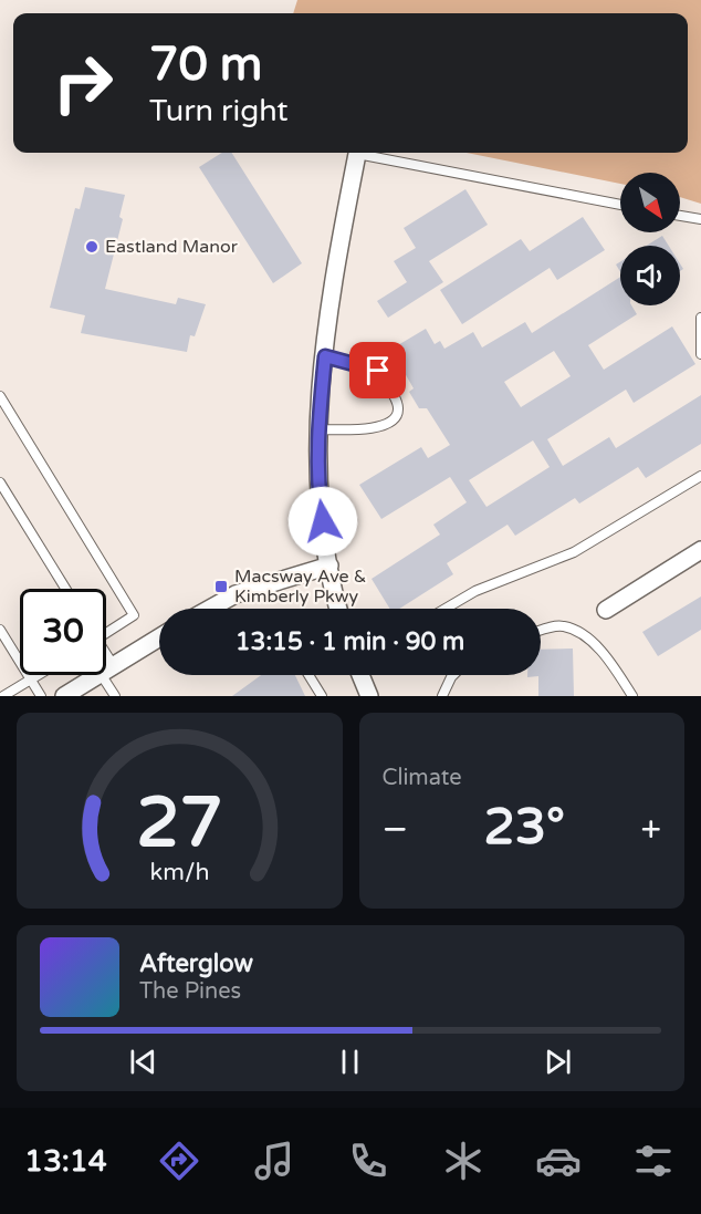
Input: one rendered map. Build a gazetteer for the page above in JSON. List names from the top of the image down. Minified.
{"places":{"other":["Eastland Manor"],"transit":["Macsway Ave & Kimberly Pkwy"]},"north":"bottom right","page":{"turn":["70 m","Turn right"],"limit":"30","trip":"13:15 · 1 min · 90 m","tile":"Climate","heat":["−","23°","+"],"song":["Afterglow","The Pines"],"tabs":"13:14","gauge":["27","km/h"]}}
